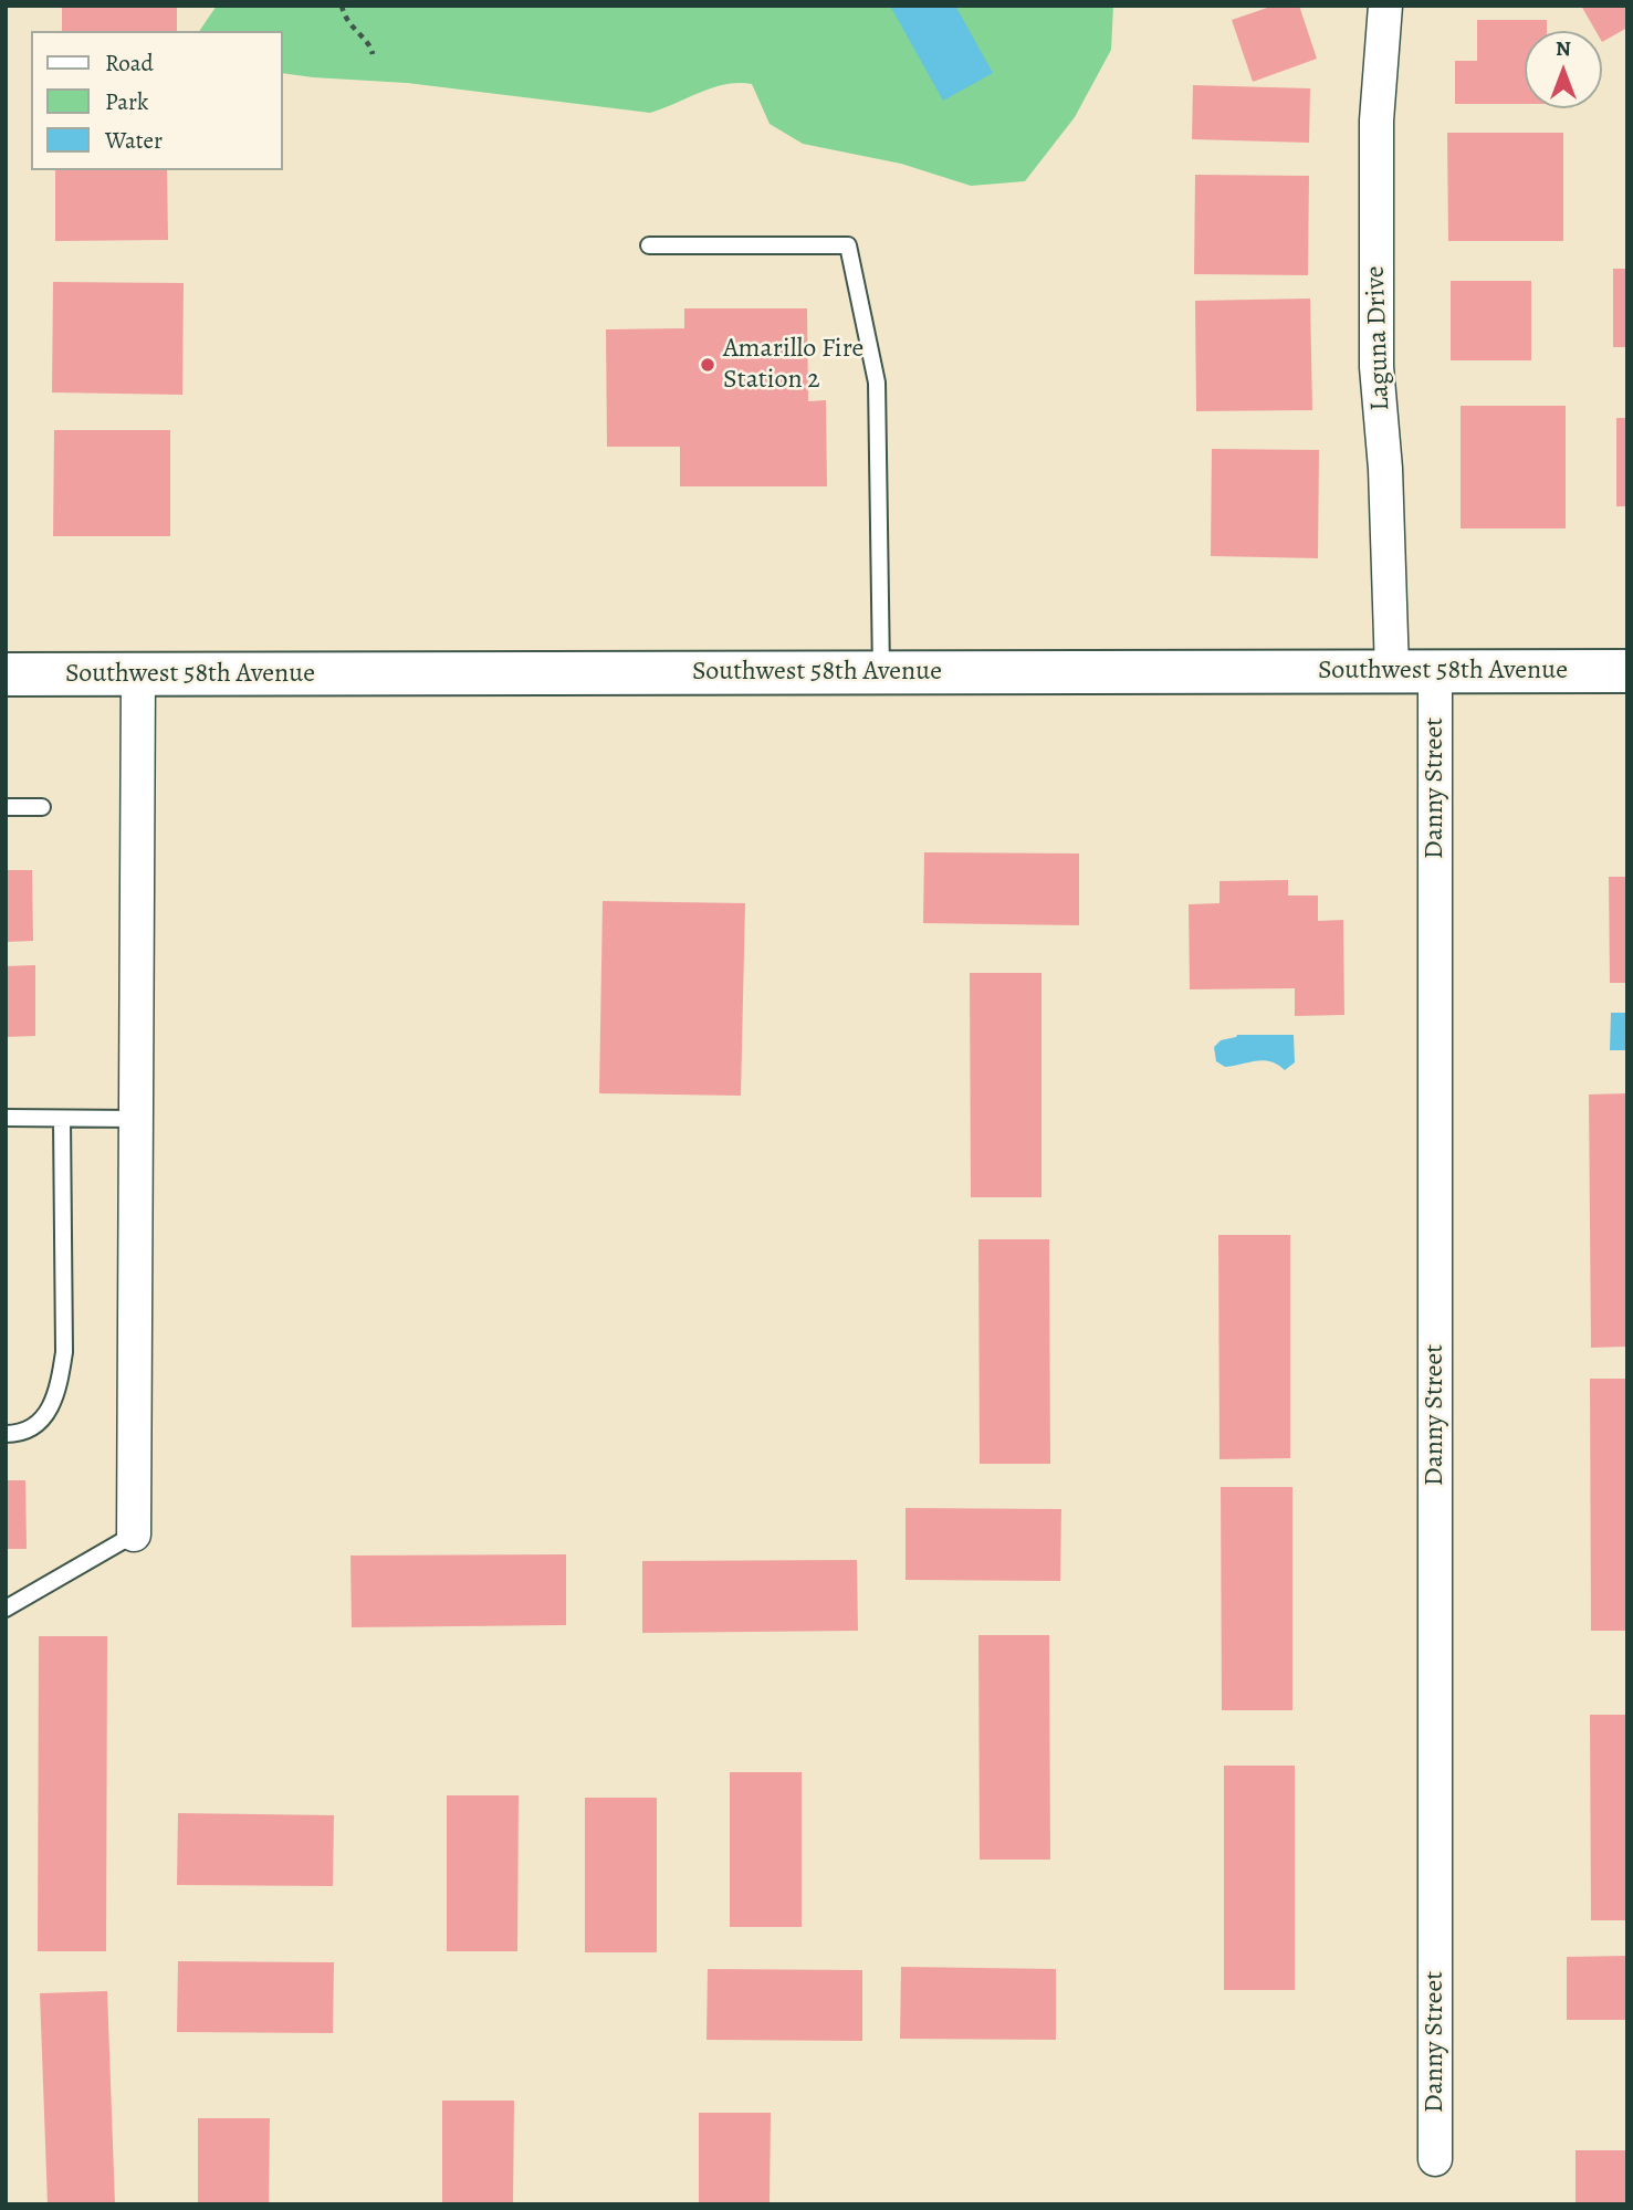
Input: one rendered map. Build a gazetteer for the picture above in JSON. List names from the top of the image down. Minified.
{"streets":{"main road":["Southwest 58th Avenue"],"street":["Laguna Drive","Danny Street"]},"crossings":[["Laguna Drive","Southwest 58th Avenue"],["Southwest 58th Avenue","Danny Street"]],"places":["Amarillo Fire Station 2"],"legend":["Road","Park","Water"],"north":"top"}
